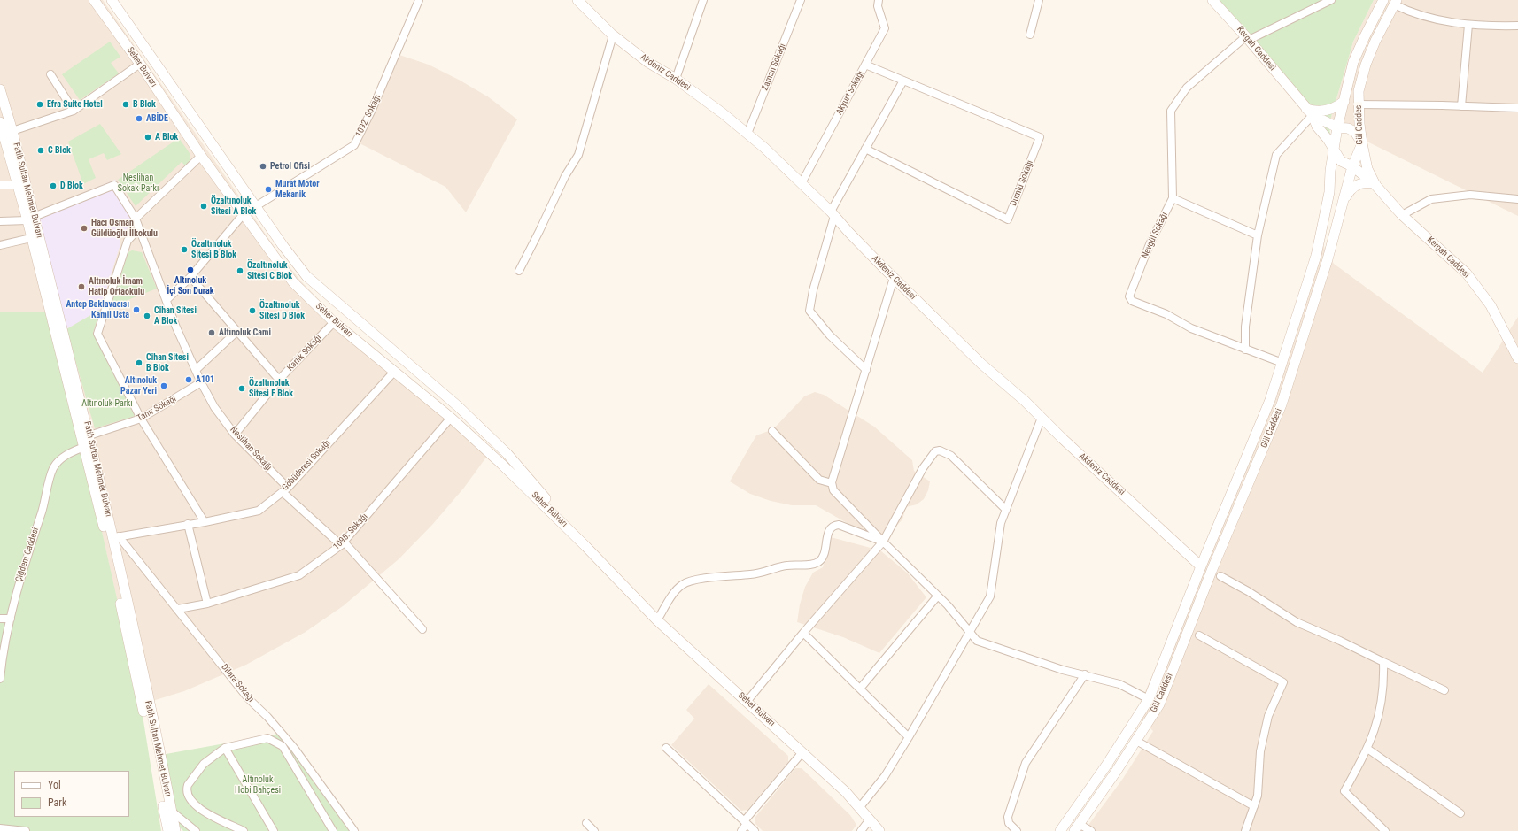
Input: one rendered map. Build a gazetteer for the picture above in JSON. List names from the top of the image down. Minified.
{"streets":{"street":["Kergah Caddesi","Seher Bulvarı","Zaman Sokağı","Akdeniz Caddesi","Akyurt Sokağı","1092. Sokağı","Gül Caddesi","Dumlu Sokağı","Fatih Sultan Mehmet Bulvarı","Nevgül Sokağı","Karlık Sokağı","Tanır Sokağı","Neslihan Sokağı","Göbüderesi Sokağı","1095. Sokağı","Çiğdem Caddesi","Dilara Sokağı"]},"crossings":[["Kergah Caddesi","Gül Caddesi"],["Kergah Caddesi","Nevgül Sokağı"],["Seher Bulvarı","1092. Sokağı"],["Seher Bulvarı","Karlık Sokağı"],["Seher Bulvarı","Göbüderesi Sokağı"],["Seher Bulvarı","1095. Sokağı"],["Zaman Sokağı","Akdeniz Caddesi"],["Akdeniz Caddesi","Akyurt Sokağı"],["Akdeniz Caddesi","Gül Caddesi"],["Akyurt Sokağı","Dumlu Sokağı"],["Gül Caddesi","Nevgül Sokağı"],["Fatih Sultan Mehmet Bulvarı","Tanır Sokağı"],["Fatih Sultan Mehmet Bulvarı","Göbüderesi Sokağı"],["Fatih Sultan Mehmet Bulvarı","Çiğdem Caddesi"],["Fatih Sultan Mehmet Bulvarı","Dilara Sokağı"],["Karlık Sokağı","Neslihan Sokağı"],["Tanır Sokağı","Neslihan Sokağı"],["Neslihan Sokağı","Göbüderesi Sokağı"],["Neslihan Sokağı","1095. Sokağı"],["Göbüderesi Sokağı","Dilara Sokağı"],["1095. Sokağı","Dilara Sokağı"]],"parks":["Neslihan Sokak Parkı","Altınoluk Parkı","Altınoluk Hobi Bahçesi"],"places":["Efra Suite Hotel","B Blok","ABİDE","A Blok","C Blok","Petrol Ofisi","D Blok","Murat Motor Mekanik","Özaltınoluk Sitesi A Blok","Hacı Osman Güldüoğlu İlkokulu","Özaltınoluk Sitesi B Blok","Altınoluk İçi Son Durak","Özaltınoluk Sitesi C Blok","Altınoluk İmam Hatip Ortaokulu","Antep Baklavacısı Kamil Usta","Özaltınoluk Sitesi D Blok","Cihan Sitesi A Blok","Altınoluk Cami","Cihan Sitesi B Blok","A101","Altınoluk Pazar Yeri","Özaltınoluk Sitesi F Blok"],"legend":["Yol","Park"]}
